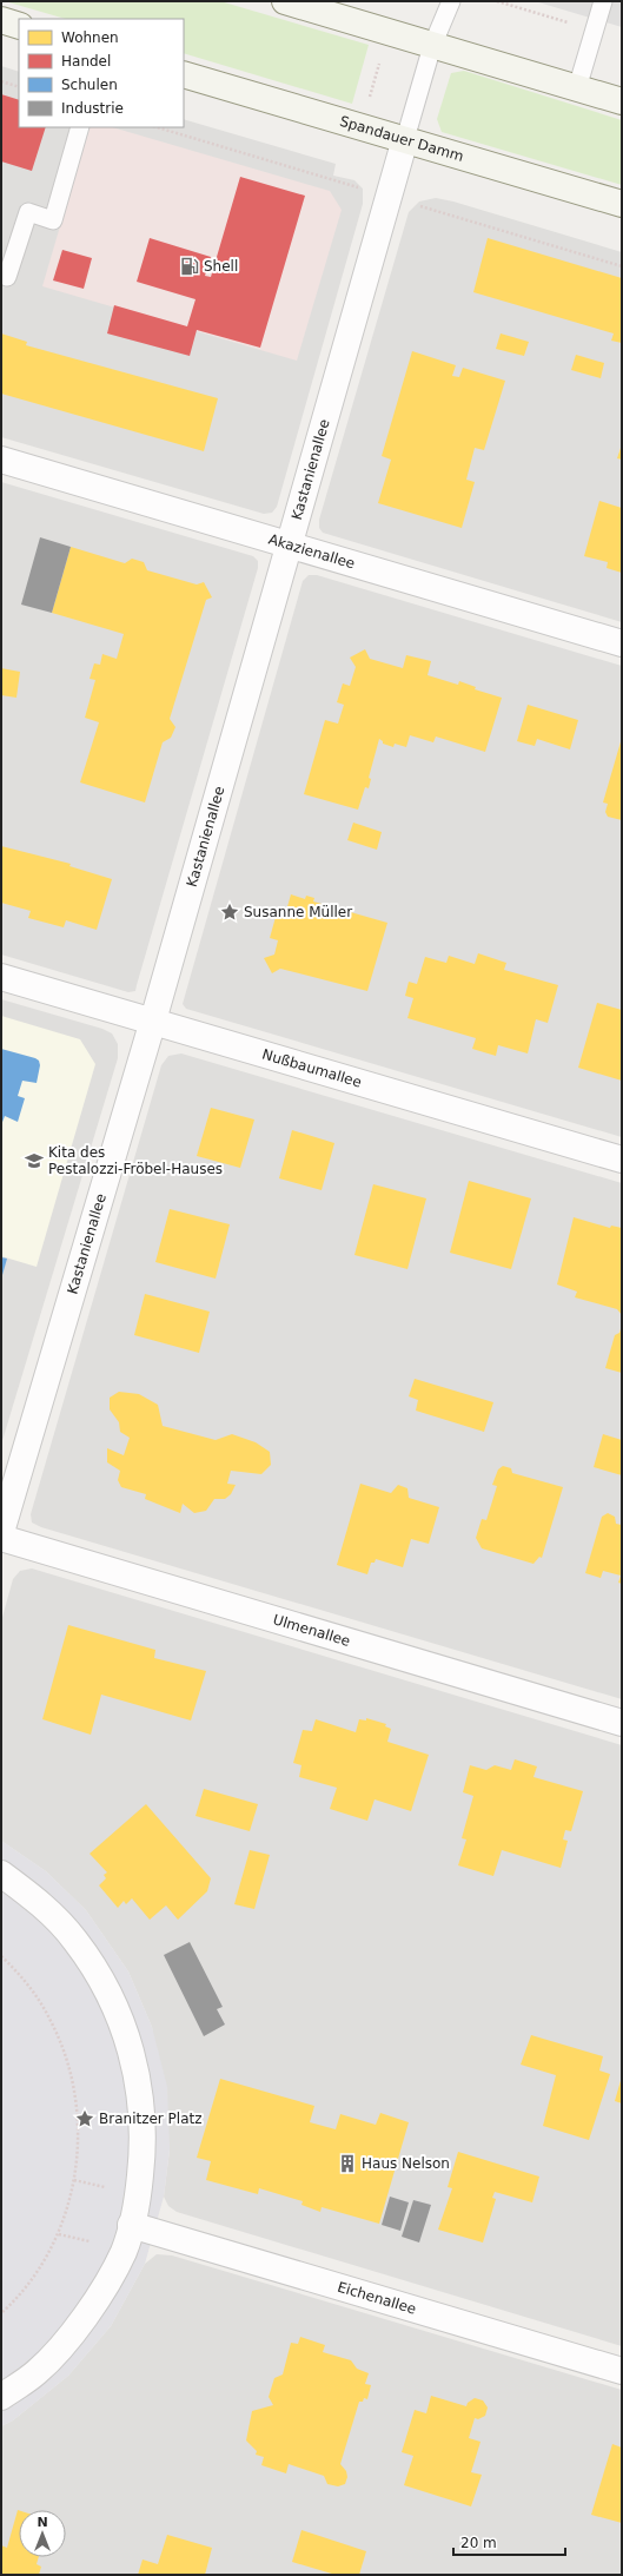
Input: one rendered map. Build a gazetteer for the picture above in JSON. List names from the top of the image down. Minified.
{"streets":{"main road":["Spandauer Damm"],"street":["Kastanienallee","Akazienallee","Nußbaumallee","Ulmenallee","Eichenallee"]},"crossings":[["Spandauer Damm","Kastanienallee"],["Kastanienallee","Akazienallee"],["Kastanienallee","Nußbaumallee"]],"places":{"fuel station":["Shell"],"place":["Susanne Müller","Branitzer Platz"],"school or university":["Kita des Pestalozzi-Fröbel-Hauses"],"building":["Haus Nelson"]},"legend":["Wohnen","Handel","Schulen","Industrie"],"scale_bar":"20 m","north":"top"}
